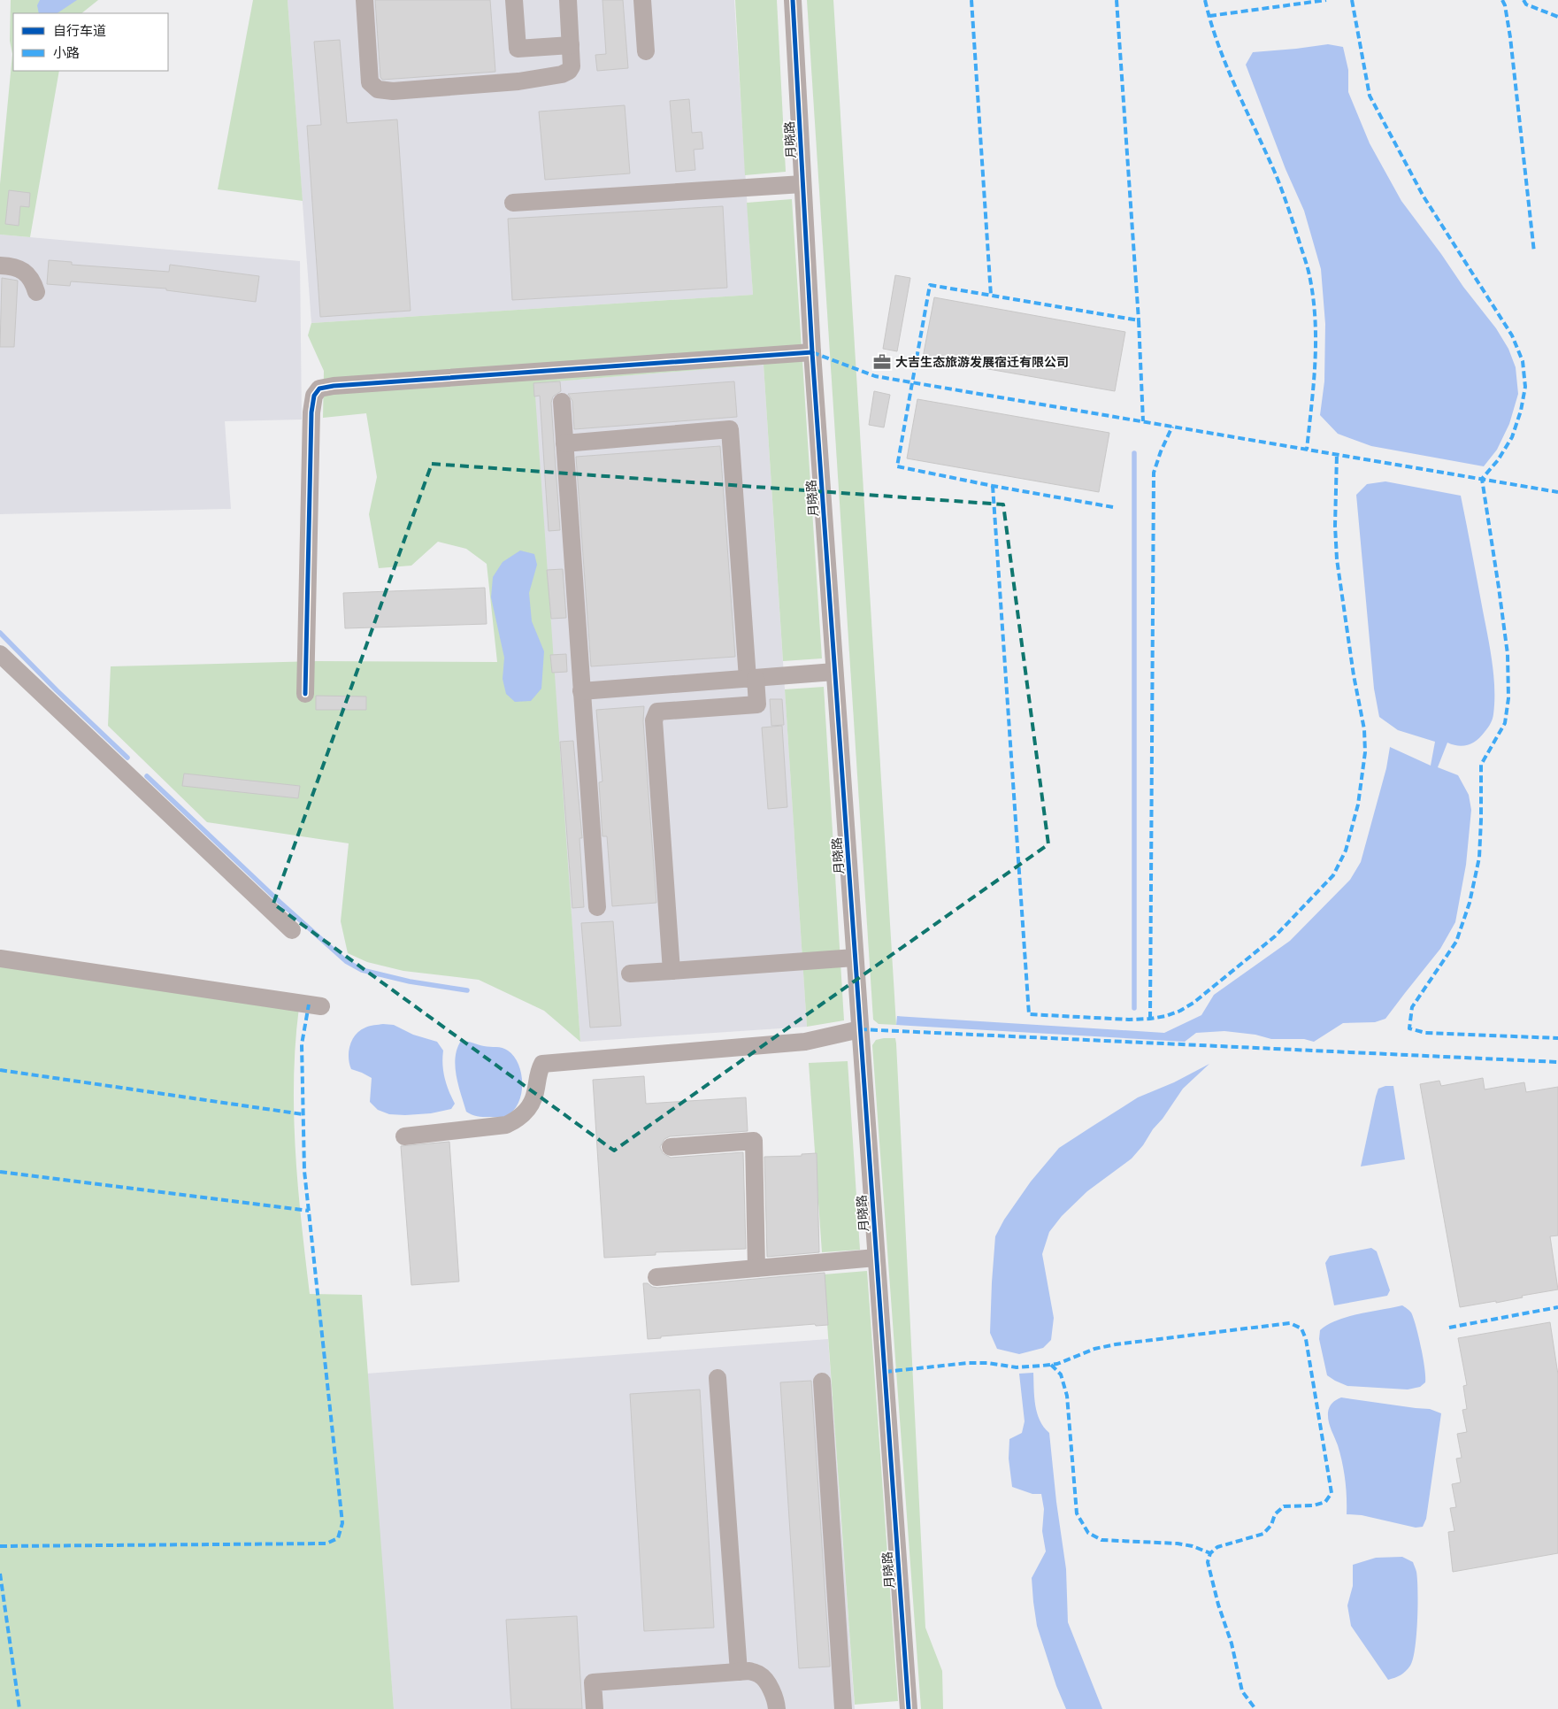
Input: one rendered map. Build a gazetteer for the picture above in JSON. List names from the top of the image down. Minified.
{"streets":{"street":["月晓路"]},"places":{"office":["大吉生态旅游发展宿迁有限公司"]},"legend":["自行车道","小路"]}
